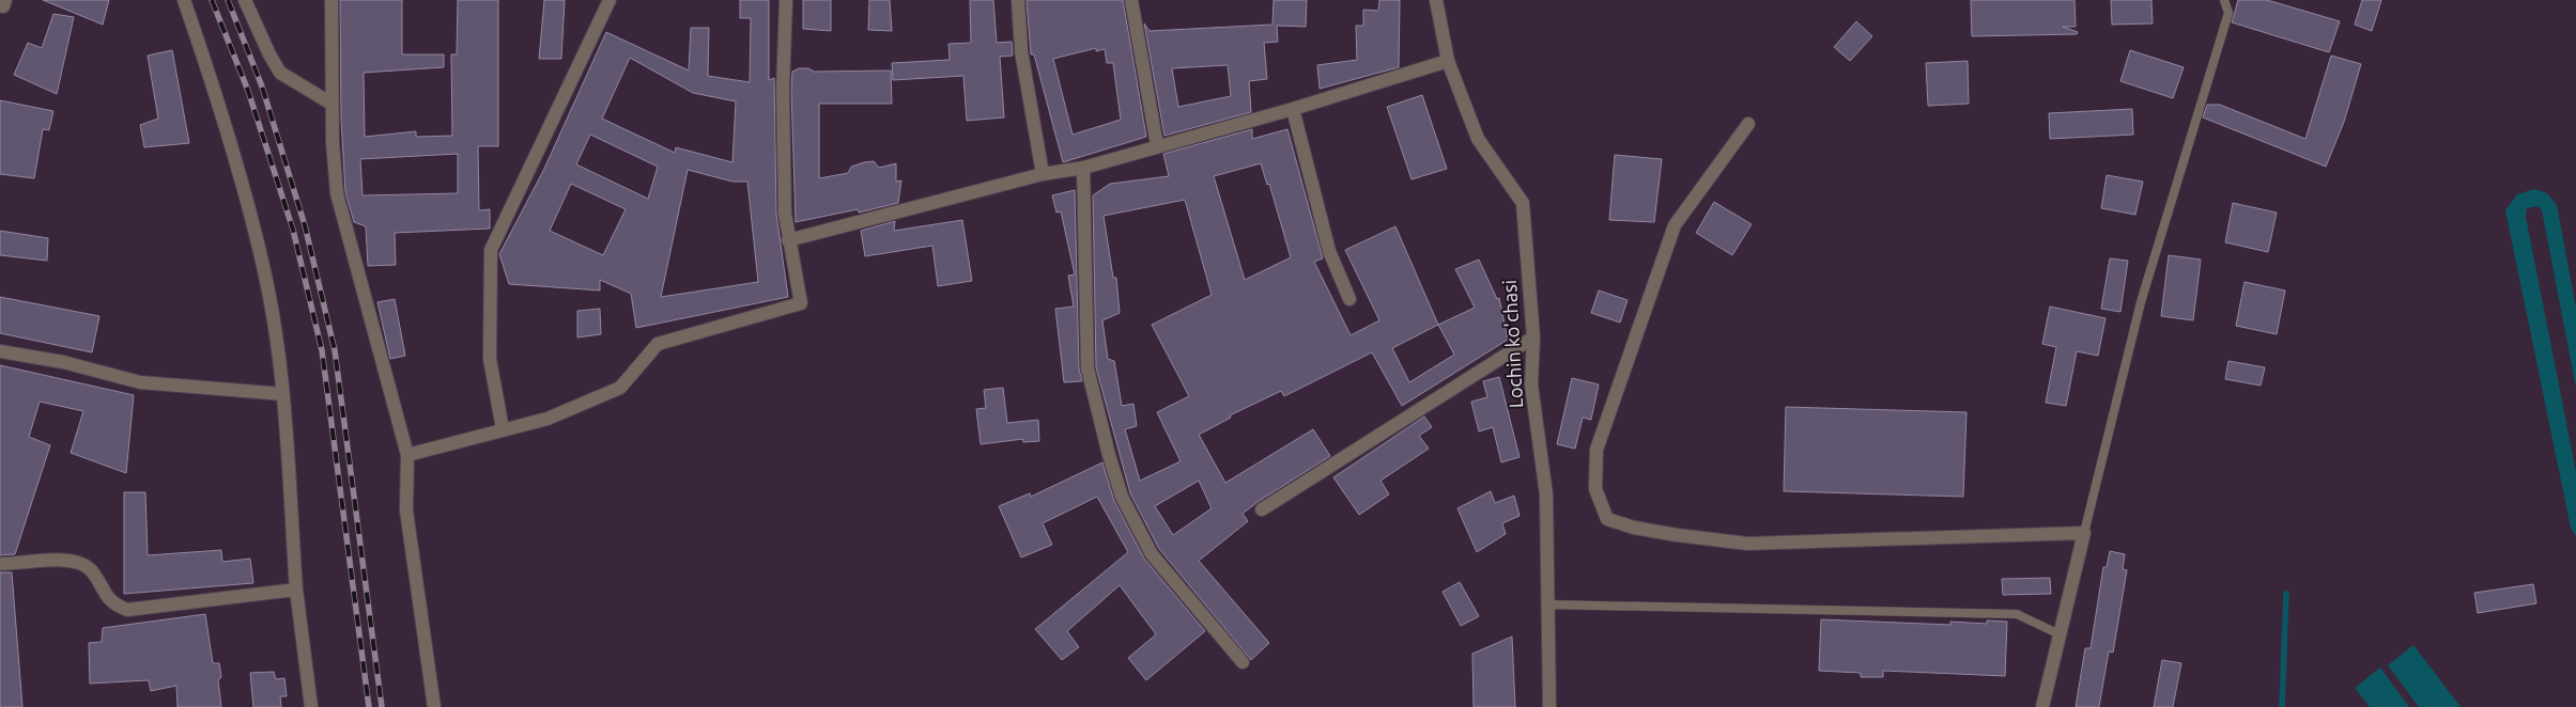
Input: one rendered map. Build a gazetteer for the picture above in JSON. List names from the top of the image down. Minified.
{"streets":{"street":["Lochin ko'chasi"]}}
